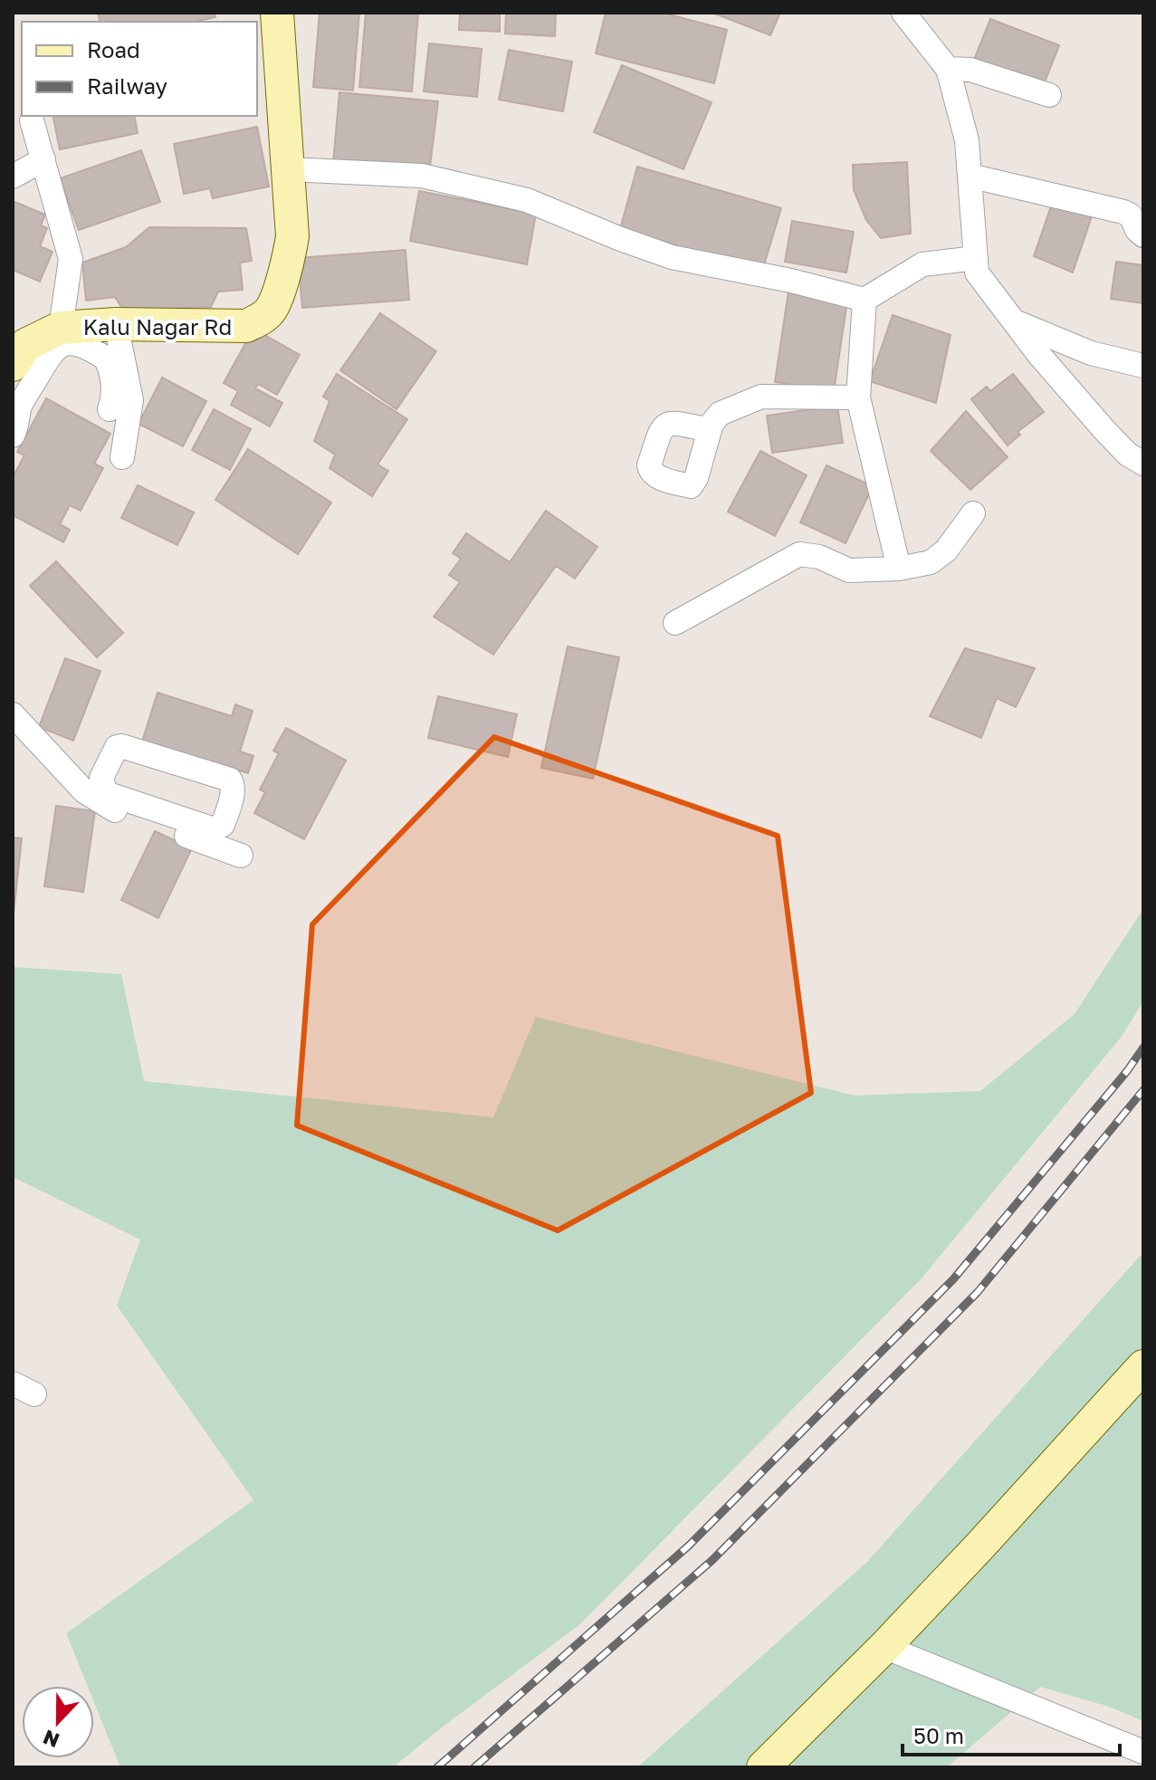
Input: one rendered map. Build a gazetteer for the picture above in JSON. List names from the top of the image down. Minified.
{"streets":{"street":["Kalu Nagar Rd"]},"legend":["Road","Railway"],"scale_bar":"50 m","north":"bottom"}
